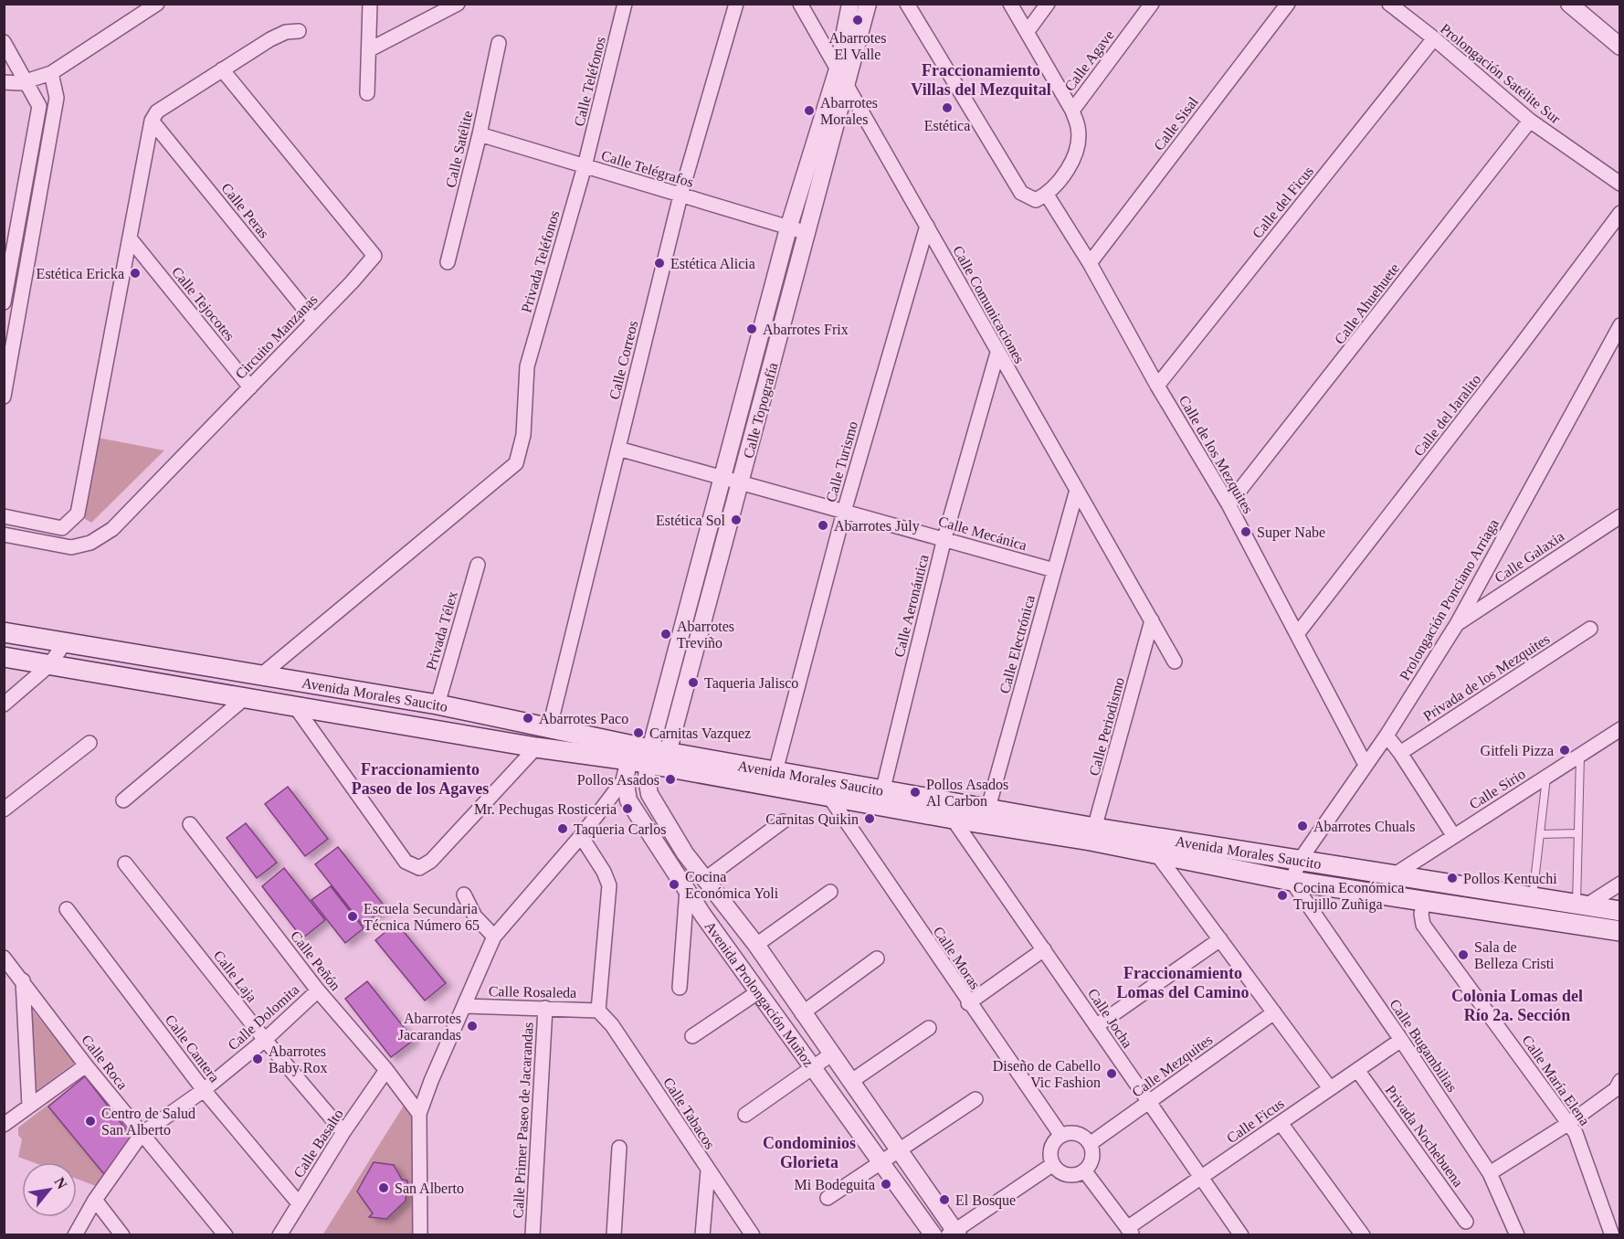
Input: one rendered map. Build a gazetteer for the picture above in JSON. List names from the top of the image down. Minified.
{"streets":{"main road":["Avenida Morales Saucito"],"street":["Calle Agave","Prolongación Satélite Sur","Calle Teléfonos","Calle Sisal","Calle Satélite","Calle Telégrafos","Calle del Ficus","Calle Peras","Privada Teléfonos","Calle Tejocotes","Calle Ahuehuete","Calle Comunicaciones","Circuito Manzanas","Calle Correos","Calle Topografía","Calle del Jaralito","Calle de los Mezquites","Calle Turismo","Calle Mecánica","Calle Galaxia","Prolongación Ponciano Arriaga","Calle Aeronáutica","Privada Télex","Calle Electrónica","Privada de los Mezquites","Calle Periodismo","Calle Sirio","Calle Moras","Calle Peñón","Calle Laja","Calle Rosaleda","Avenida Prolongación Muñoz","Calle Dolomita","Calle Jocha","Calle Bugambilias","Calle Cantera","Calle Roca","Calle Mezquites","Calle María Elena","Calle Tabacos","Calle Primer Paseo de Jacarandas","Calle Ficus","Privada Nochebuena","Calle Basalto"]},"crossings":[["Prolongación Satélite Sur","Calle del Ficus"],["Prolongación Satélite Sur","Calle Ahuehuete"],["Calle Teléfonos","Calle Telégrafos"],["Calle Teléfonos","Privada Teléfonos"],["Calle Sisal","Calle de los Mezquites"],["Calle Satélite","Calle Telégrafos"],["Calle Telégrafos","Privada Teléfonos"],["Calle Telégrafos","Calle Correos"],["Calle Telégrafos","Calle Topografía"],["Calle del Ficus","Calle de los Mezquites"],["Calle Peras","Circuito Manzanas"],["Privada Teléfonos","Avenida Morales Saucito"],["Calle Tejocotes","Circuito Manzanas"],["Calle Ahuehuete","Calle de los Mezquites"],["Calle Comunicaciones","Calle Topografía"],["Calle Comunicaciones","Calle Turismo"],["Calle Comunicaciones","Calle Aeronáutica"],["Calle Comunicaciones","Calle Electrónica"],["Calle Comunicaciones","Calle Periodismo"],["Calle Correos","Calle Mecánica"],["Calle Correos","Avenida Morales Saucito"],["Calle Topografía","Calle Mecánica"],["Calle Topografía","Avenida Morales Saucito"],["Calle Topografía","Avenida Prolongación Muñoz"],["Calle del Jaralito","Calle de los Mezquites"],["Calle de los Mezquites","Prolongación Ponciano Arriaga"],["Calle Turismo","Calle Mecánica"],["Calle Turismo","Avenida Morales Saucito"],["Calle Mecánica","Calle Aeronáutica"],["Calle Mecánica","Calle Electrónica"],["Calle Galaxia","Prolongación Ponciano Arriaga"],["Prolongación Ponciano Arriaga","Avenida Morales Saucito"],["Prolongación Ponciano Arriaga","Calle Bugambilias"],["Calle Aeronáutica","Avenida Morales Saucito"],["Privada Télex","Avenida Morales Saucito"],["Calle Electrónica","Avenida Morales Saucito"],["Avenida Morales Saucito","Calle Periodismo"],["Avenida Morales Saucito","Calle Sirio"],["Avenida Morales Saucito","Calle Moras"],["Avenida Morales Saucito","Avenida Prolongación Muñoz"],["Avenida Morales Saucito","Calle Jocha"],["Avenida Morales Saucito","Calle Bugambilias"],["Avenida Morales Saucito","Calle María Elena"],["Calle Moras","Calle Mezquites"],["Calle Peñón","Calle Dolomita"],["Calle Peñón","Calle Basalto"],["Calle Laja","Calle Dolomita"],["Calle Laja","Calle Basalto"],["Calle Rosaleda","Calle Tabacos"],["Calle Rosaleda","Calle Primer Paseo de Jacarandas"],["Calle Dolomita","Calle Cantera"],["Calle Dolomita","Calle Roca"],["Calle Jocha","Calle Mezquites"],["Calle Jocha","Calle Ficus"],["Calle Bugambilias","Calle Ficus"],["Calle Cantera","Calle Basalto"],["Calle Ficus","Privada Nochebuena"]],"districts":["Fraccionamiento Villas del Mezquital","Fraccionamiento Paseo de los Agaves","Fraccionamiento Lomas del Camino","Colonia Lomas del Río 2a. Sección","Condominios Glorieta"],"places":["Abarrotes El Valle","Estética","Abarrotes Morales","Estética Alicia","Estética Ericka","Abarrotes Frix","Estética Sol","Abarrotes July","Super Nabe","Abarrotes Treviño","Taqueria Jalisco","Abarrotes Paco","Carnitas Vazquez","Gitfeli Pizza","Pollos Asados","Pollos Asados Al Carbon","Mr. Pechugas Rosticeria","Carnitas Quikin","Abarrotes Chuals","Taqueria Carlos","Pollos Kentuchi","Cocina Económica Yoli","Cocina Económica Trujillo Zuñiga","Escuela Secundaria Técnica Número 65","Sala de Belleza Cristi","Abarrotes Jacarandas","Abarrotes Baby Rox","Diseño de Cabello Vic Fashion","Centro de Salud San Alberto","Mi Bodeguita","San Alberto","El Bosque"],"north":"top right"}
